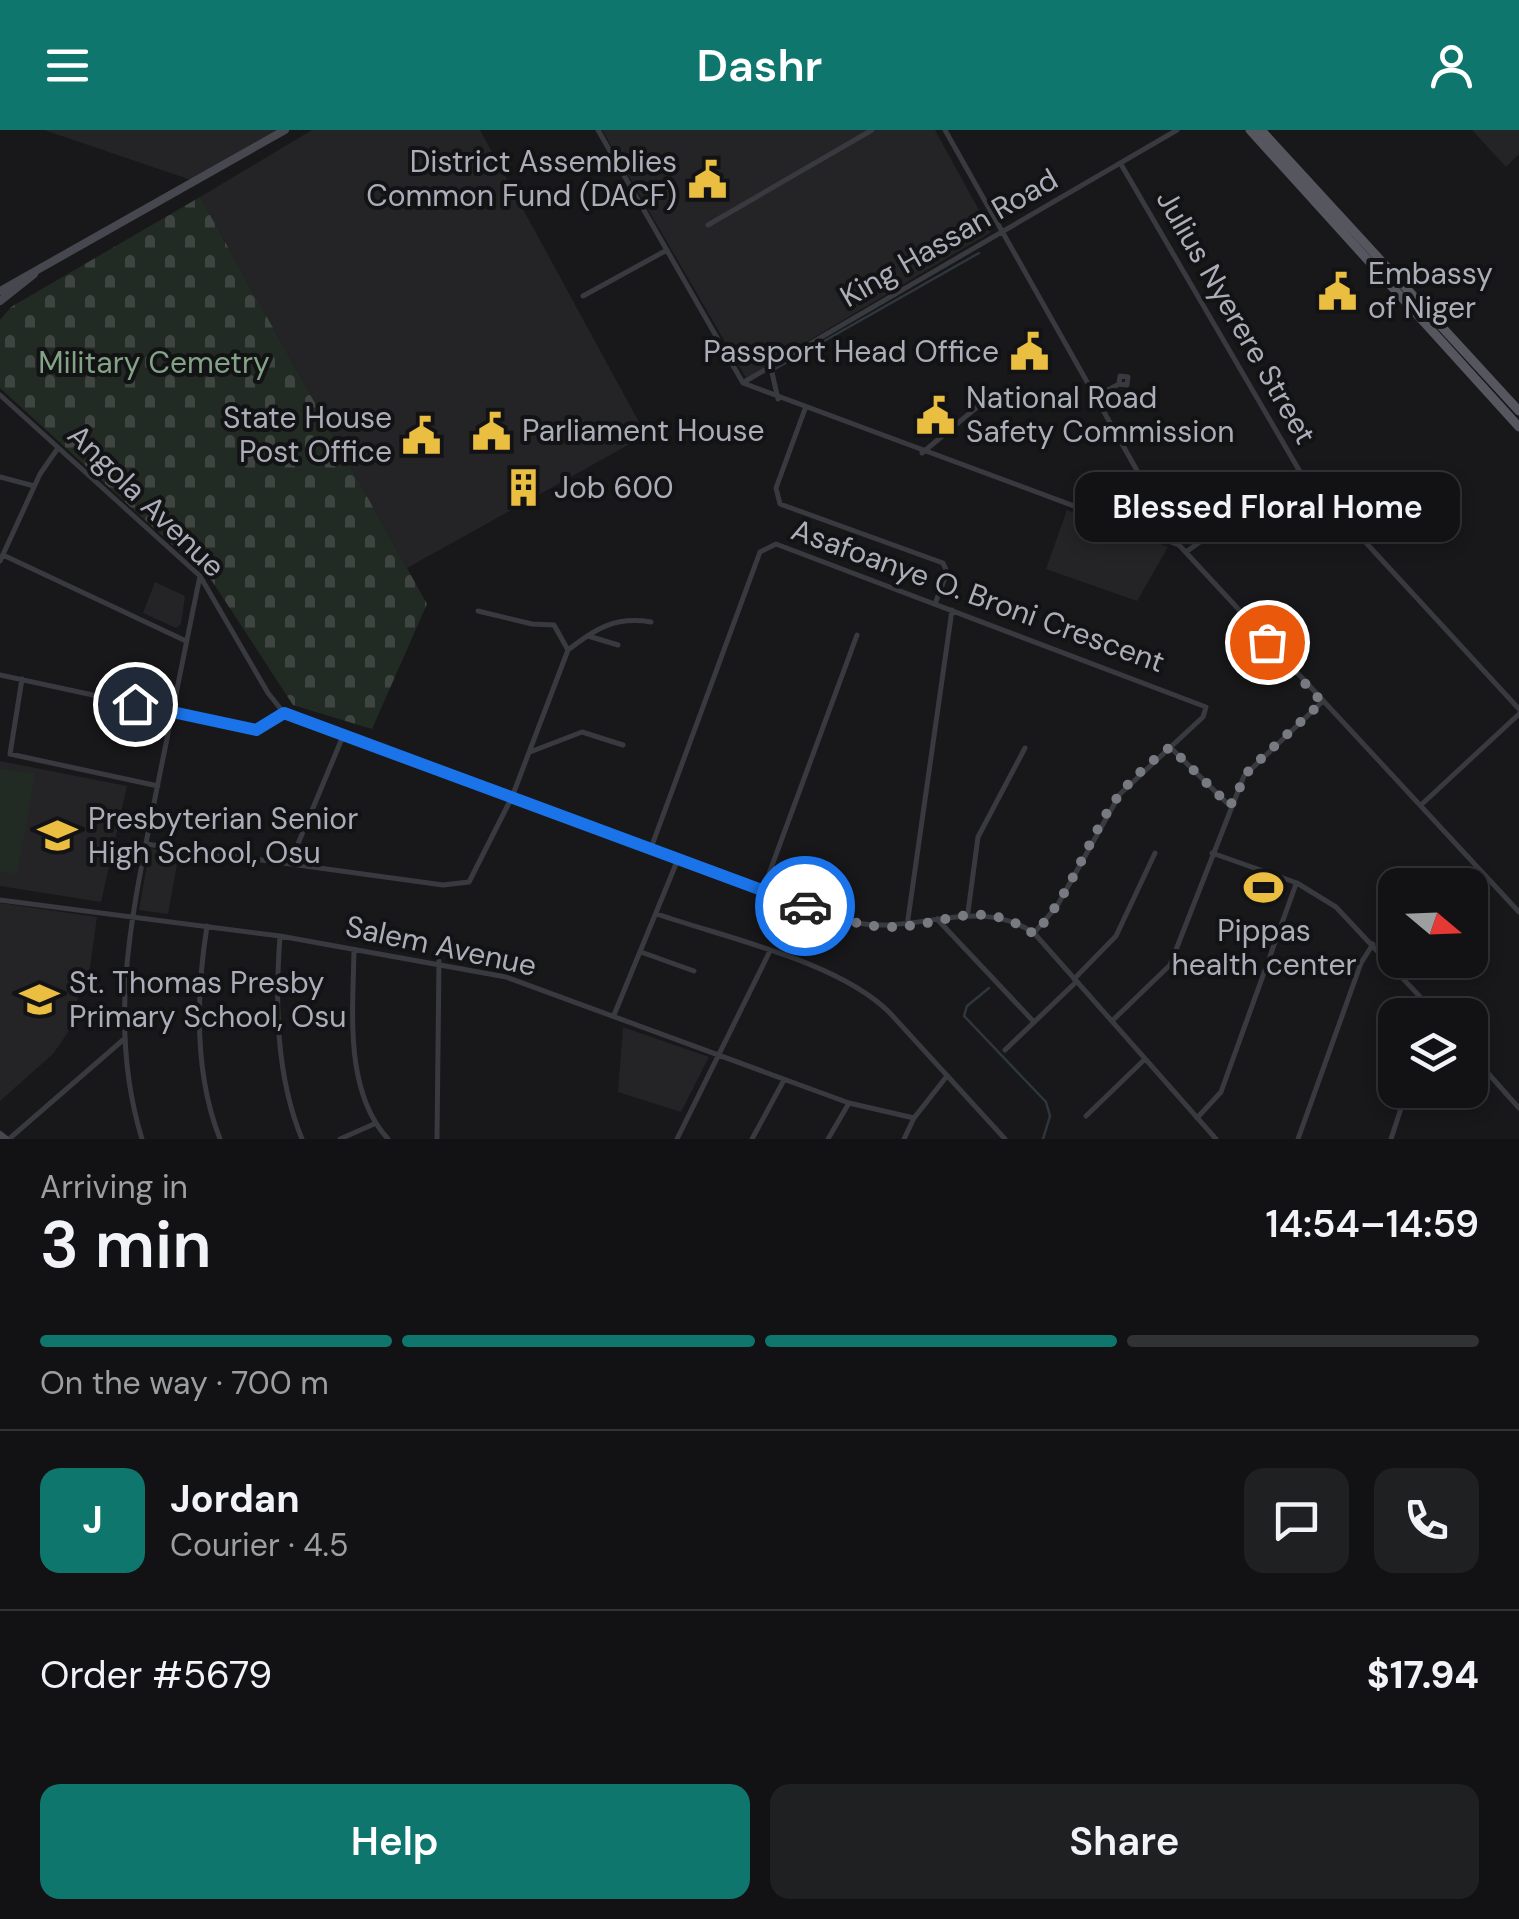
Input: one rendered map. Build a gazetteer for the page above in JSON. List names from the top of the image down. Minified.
{"streets":{"street":["King Hassan Road","Julius Nyerere Street","Angola Avenue","Asafoanye O. Broni Crescent","Salem Avenue"]},"crossings":[["King Hassan Road","Julius Nyerere Street"]],"parks":["Military Cemetry"],"places":{"public building":["District Assemblies Common Fund (DACF)","Embassy of Niger","Passport Head Office","National Road Safety Commission","Parliament House","State House Post Office"],"building":["Job 600"],"other":["Blessed Floral Home"],"school or university":["Presbyterian Senior High School, Osu","St. Thomas Presby Primary School, Osu"],"sports":["Pippas health center"]},"north":"right","page":{"header":"Dashr","bubble":"Blessed Floral Home","heading":["3 min","Arriving in","14:54–14:59"],"panel":["Jordan","Courier · 4.5","Order #5679","$17.94"],"bar":"On the way · 700 m","round":"J","buttons":["Help","Share"]}}
